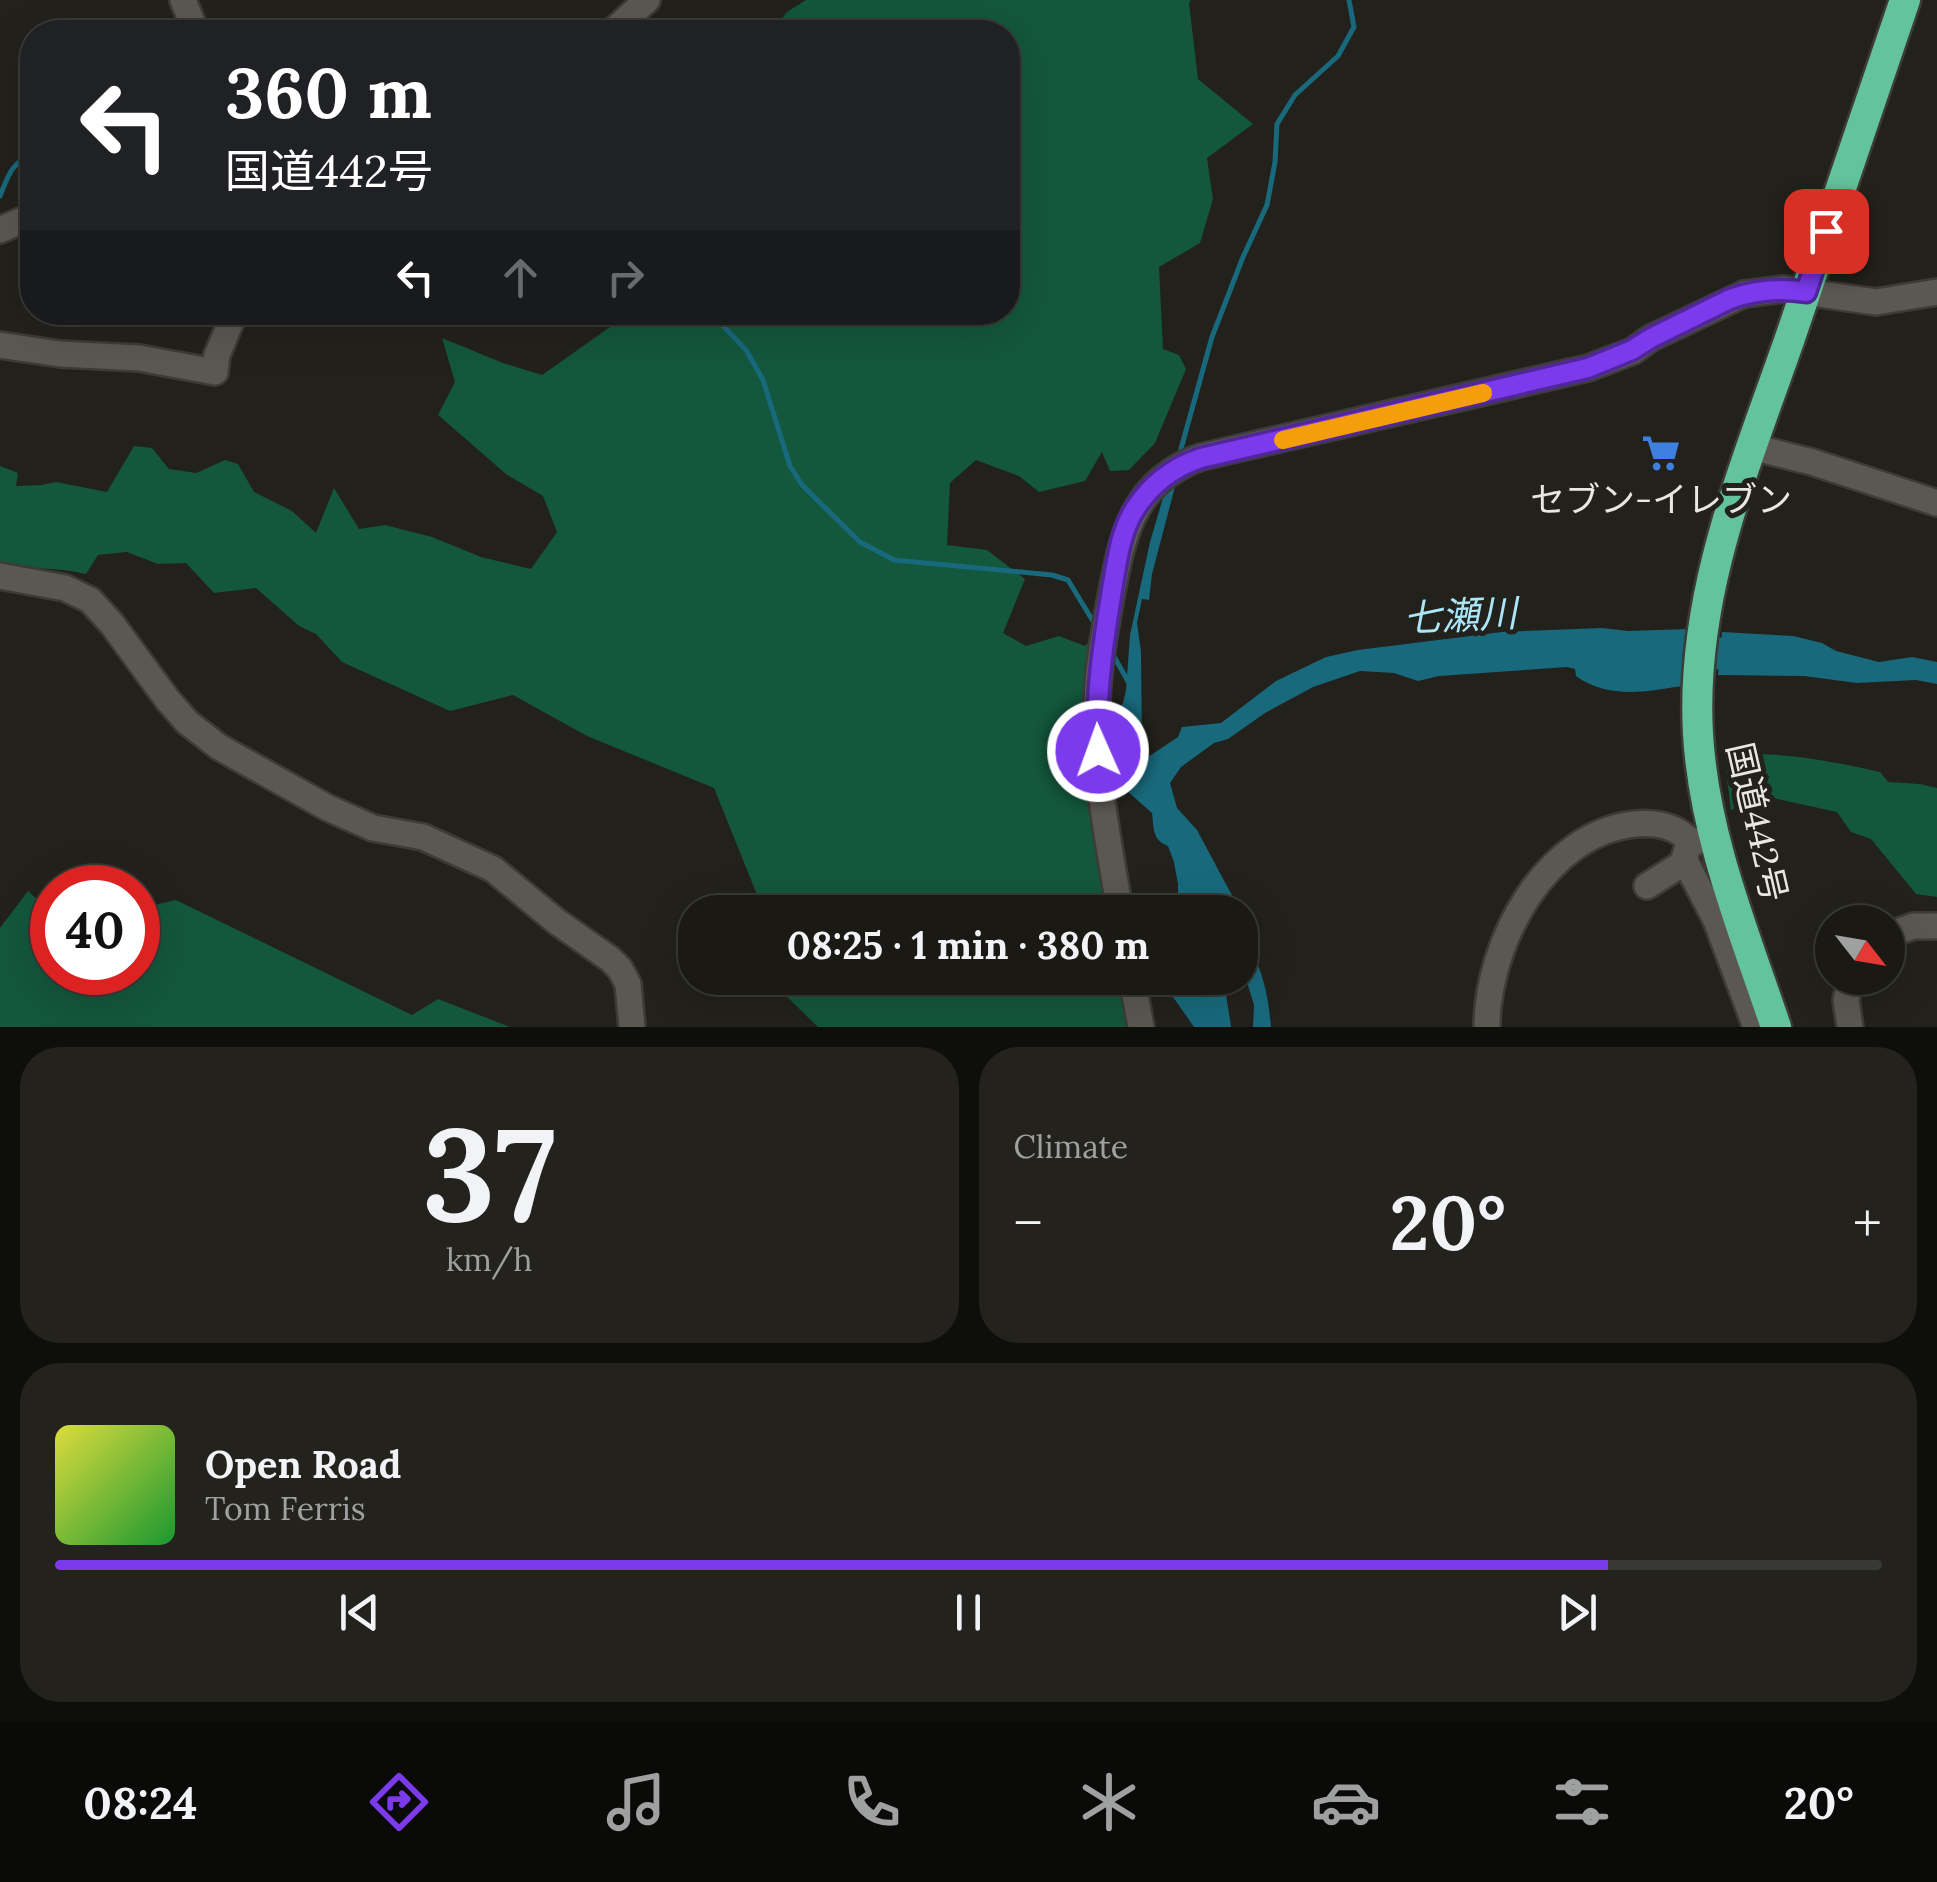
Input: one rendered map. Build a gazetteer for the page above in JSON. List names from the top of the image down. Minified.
{"streets":{"highway":["国道442号"]},"water":["七瀬川"],"places":{"supermarket":["セブン-イレブン"]},"north":"bottom right","page":{"turn":["360 m","国道442号"],"limit":"40","trip":"08:25 · 1 min · 380 m","tile":[["37","km/h"],"Climate"],"heat":["−","20°","+"],"song":["Open Road","Tom Ferris"],"tabs":["08:24","20°"]}}
